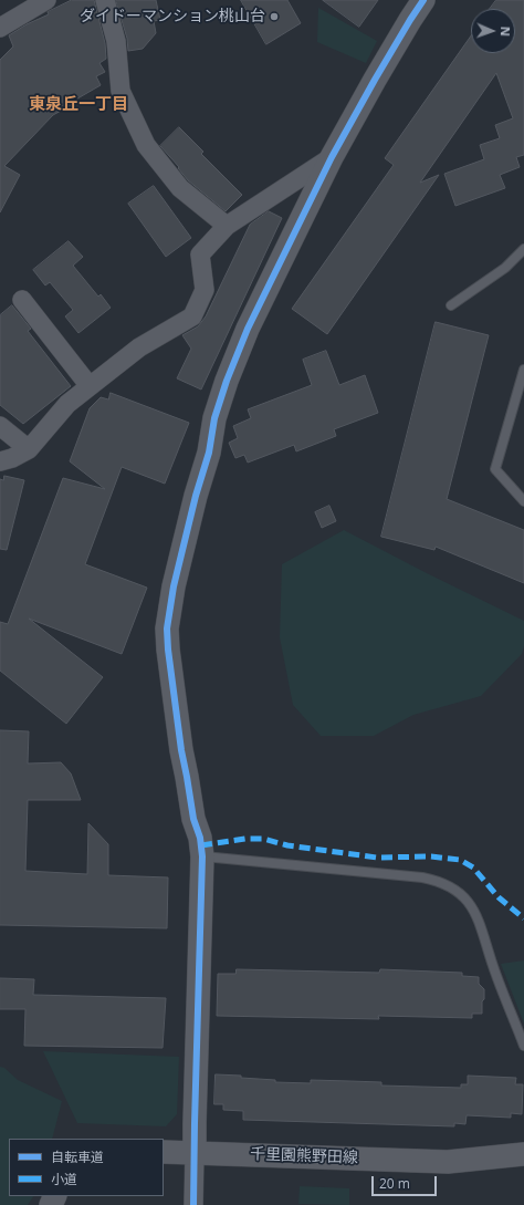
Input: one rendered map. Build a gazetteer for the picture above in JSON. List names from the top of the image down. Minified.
{"streets":{"street":["千里園熊野田線"]},"districts":["東泉丘一丁目"],"places":["ダイドーマンション桃山台"],"legend":["自転車道","小道"],"scale_bar":"20 m","north":"right"}
